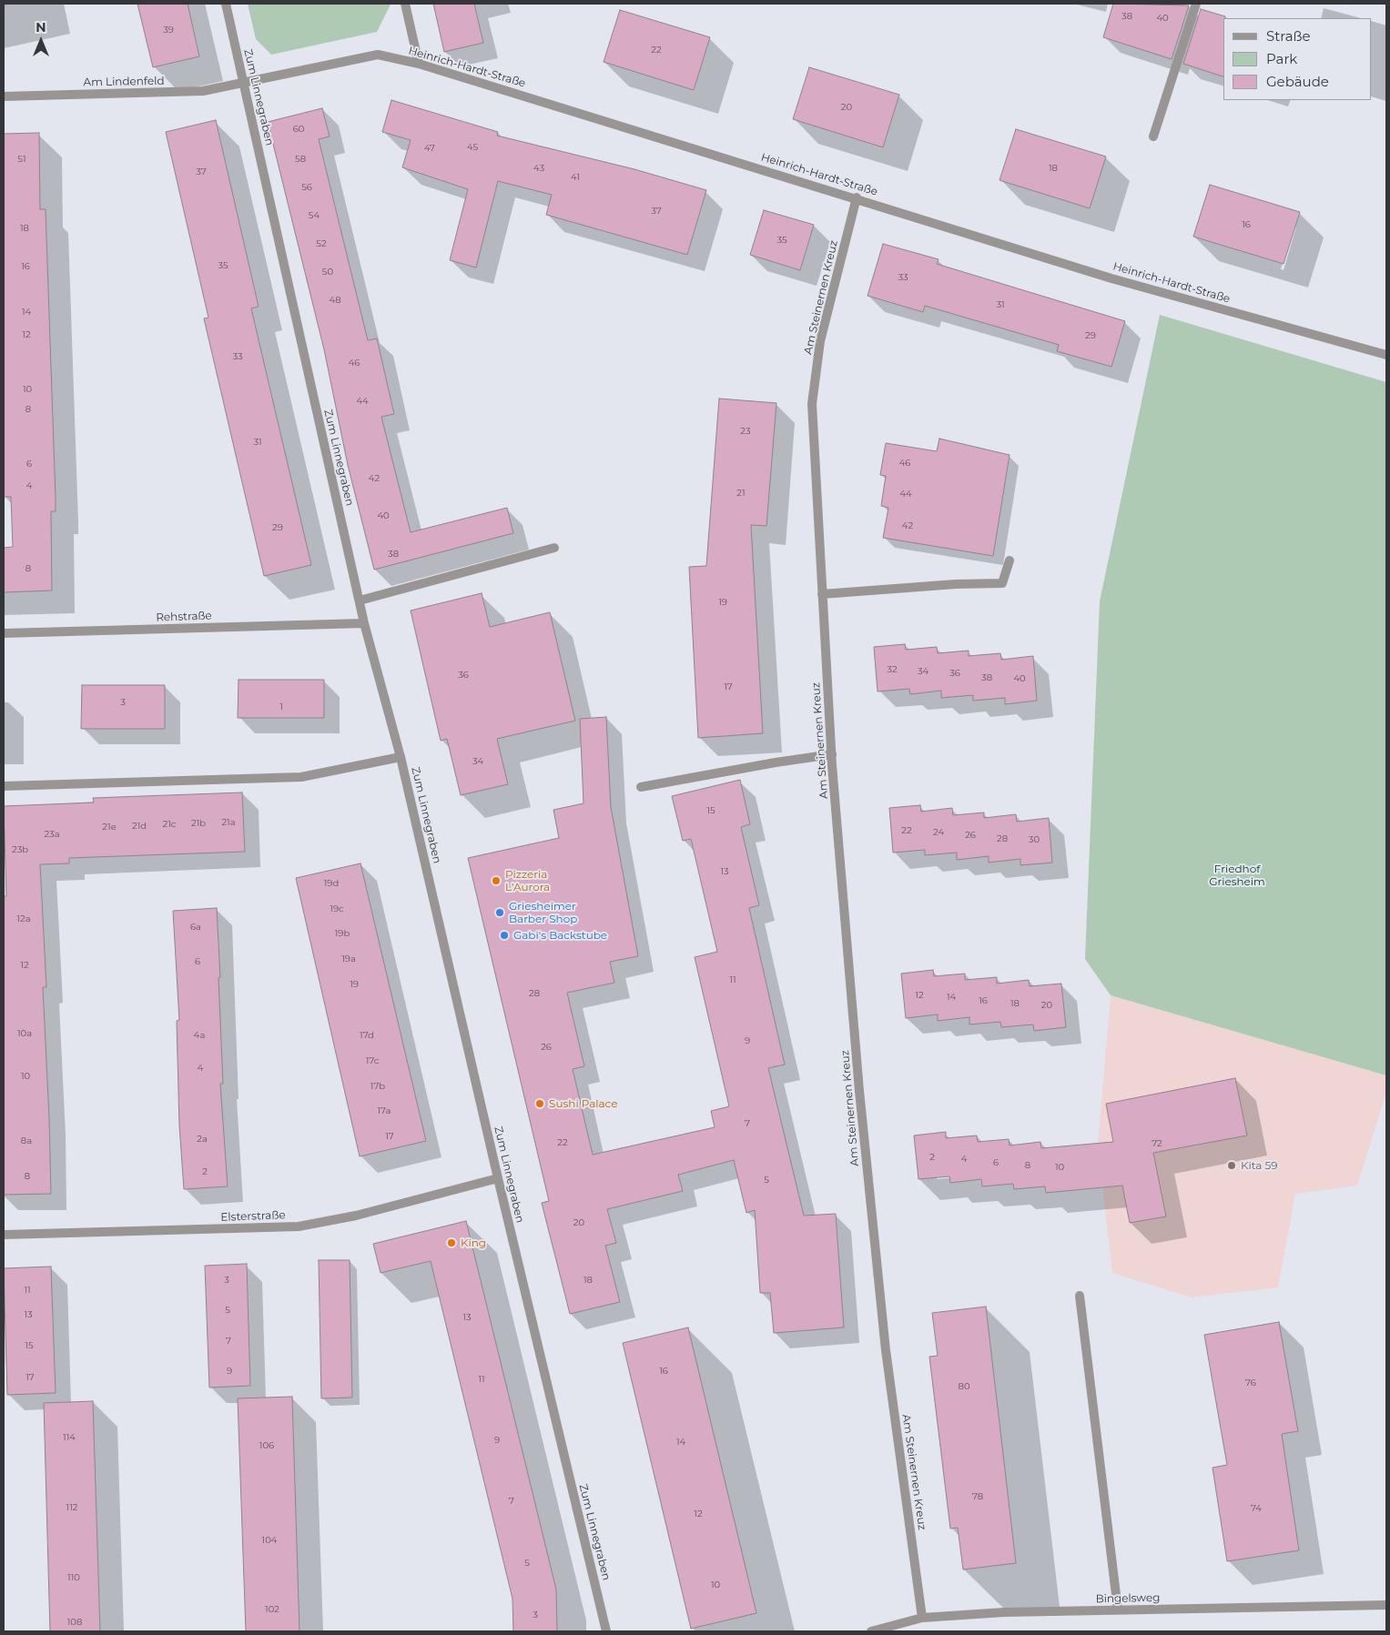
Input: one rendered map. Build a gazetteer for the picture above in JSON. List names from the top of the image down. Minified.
{"streets":{"street":["Heinrich-Hardt-Straße","Am Lindenfeld","Zum Linnegraben","Am Steinernen Kreuz","Rehstraße","Elsterstraße","Bingelsweg"]},"crossings":[["Heinrich-Hardt-Straße","Am Lindenfeld"],["Heinrich-Hardt-Straße","Zum Linnegraben"],["Heinrich-Hardt-Straße","Am Steinernen Kreuz"],["Am Lindenfeld","Zum Linnegraben"],["Zum Linnegraben","Rehstraße"],["Zum Linnegraben","Elsterstraße"],["Am Steinernen Kreuz","Bingelsweg"]],"parks":["Friedhof Griesheim"],"places":["Pizzeria L'Aurora","Griesheimer Barber Shop","Gabi's Backstube","Sushi Palace","Kita 59","King"],"house_numbers":["38","40","39","22","20","60","45","47","51","58","43","18","37","41","56","37","54","16","18","35","52","35","16","50","33","48","31","14","12","29","33","46","10","44","8","23","31","46","6","42","4","21","44","40","42","29","38","8","19","32","34","36","36","38","40","17","3","1","34","15","21a","21b","21c","21d","21e","22","24","23a","26","28","30","23b","13","19d","19c","12a","6a","19b","19a","6","12","11","19","28","12","14","16","18","20","10a","4a","17d","9","26","17c","4","10","17b","17a","7","17","2a","8a","22","72","2","4","6","8","10","2","8","5","20","3","18","11","5","13","13","7","15","9","16","17","11","76","80","114","9","14","106","78","7","112","74","12","104","5","110","10","102","3","108"],"legend":["Straße","Park","Gebäude"],"north":"top"}
